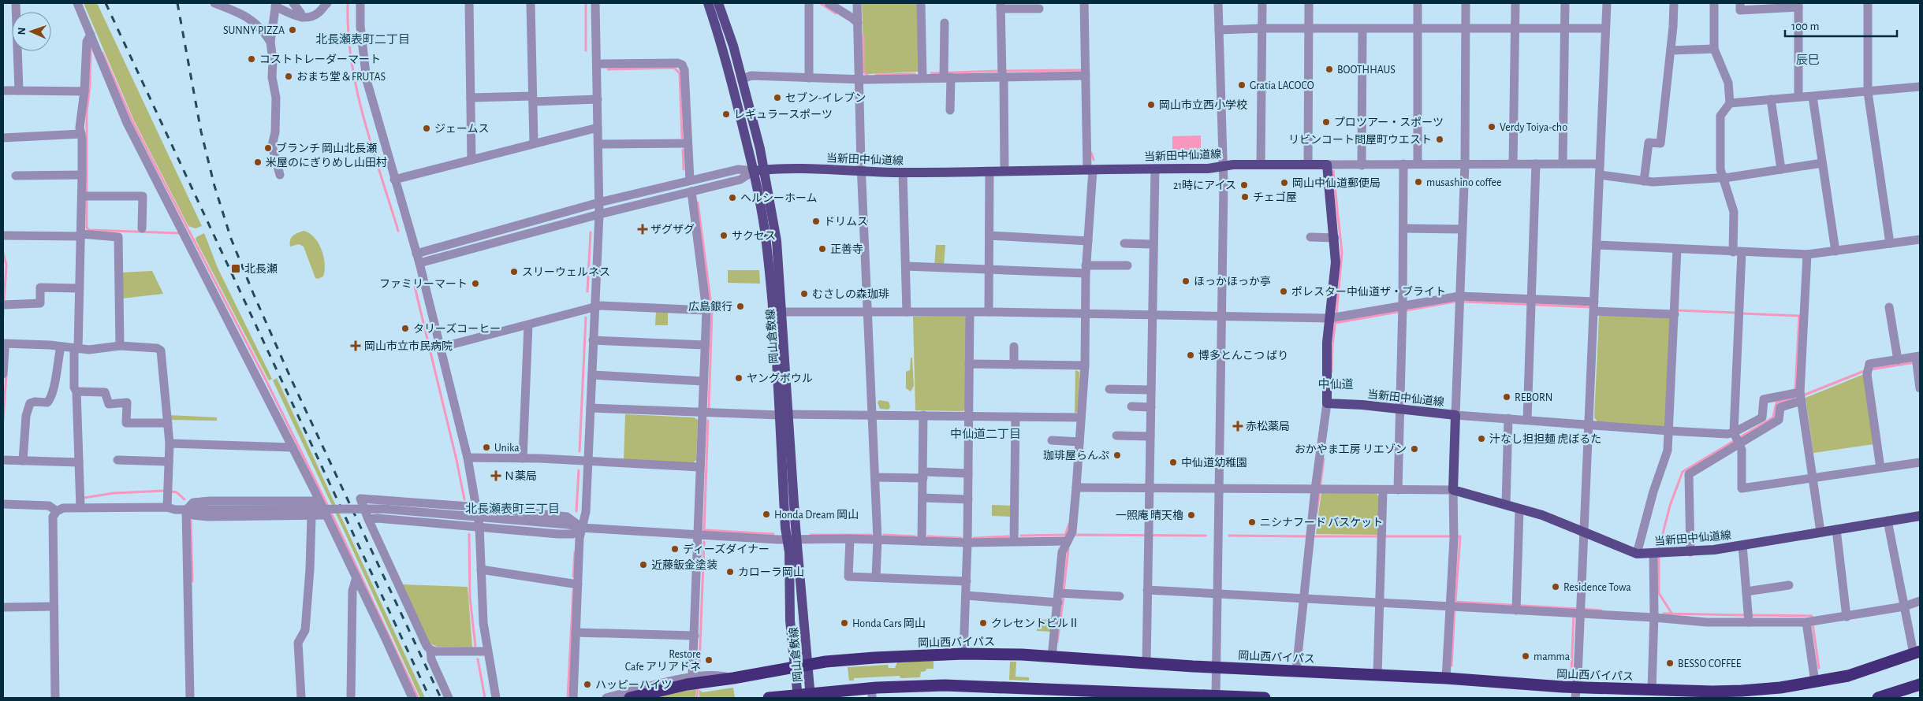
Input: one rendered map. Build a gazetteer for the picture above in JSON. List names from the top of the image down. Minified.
{"streets":{"highway":["岡山西バイパス"],"main road":["当新田中仙道線","岡山倉敷線"]},"crossings":[["当新田中仙道線","岡山倉敷線"],["岡山倉敷線","岡山西バイパス"]],"districts":["北長瀬表町二丁目","辰巳","中仙道","中仙道二丁目","北長瀬表町三丁目"],"places":{"other":["SUNNY PIZZA","コストトレーダーマート","BOOTHHAUS","おまち堂＆FRUTAS","Gratia LACOCO","セブン-イレブン","岡山市立西小学校","レギュラースポーツ","プロツアー・スポーツ","Verdy Toiya-cho","ジェームス","リビンコート問屋町ウエスト","ブランチ 岡山北長瀬","米屋のにぎりめし山田村","musashino coffee","岡山中仙道郵便局","21時にアイス","チェゴ屋","ヘルシーホーム","ドリムス","サクセス","正善寺","スリーウェルネス","ほっかほっか亭","ファミリーマート","ポレスター中仙道ザ・ブライト","むさしの森珈琲","広島銀行","タリーズコーヒー","博多とんこつ ばり","ヤングボウル","REBORN","汁なし担担麺 虎ぼるた","Unika","おかやま工房 リエゾン","珈琲屋らんぷ","中仙道幼稚園","Honda Dream 岡山","一照庵 晴天櫓","ニシナフード バスケット","ディーズダイナー","近藤鈑金塗装","カローラ岡山","Residence Towa","Honda Cars 岡山","クレセントビルⅡ","mamma","Restore Cafe アリアドネ","BESSO COFFEE","ハッピーハイツ"],"health":["ザグザグ","岡山市立市民病院","赤松薬局","Ｎ薬局"],"transit":["北長瀬"]},"scale_bar":"100 m","north":"left"}
